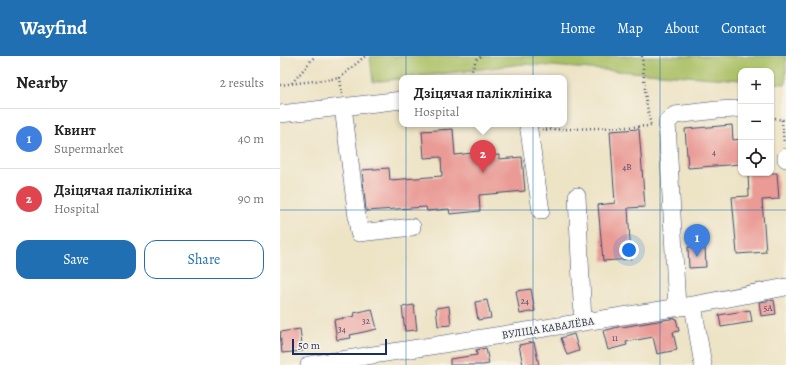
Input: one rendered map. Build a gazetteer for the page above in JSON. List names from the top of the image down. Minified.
{"streets":{"street":["ВУЛІЦА КАВАЛЁВА"]},"house_numbers":["4","4В","24","5А","32","34","11"],"scale_bar":"50 m","page":{"header":"Wayfind","nav":["Home","Map","About","Contact"],"heading":["Nearby","2 results"],"map_buttons":["+","−"],"popup":["Дзіцячая паліклініка","Hospital"],"list":[{"mark":"1","name":"Квинт","note":"Supermarket","value":"40 m"},{"mark":"2","name":"Дзіцячая паліклініка","note":"Hospital","value":"90 m"}],"pins":["2","1"],"buttons":["Save","Share"],"scale":"50 m"}}
